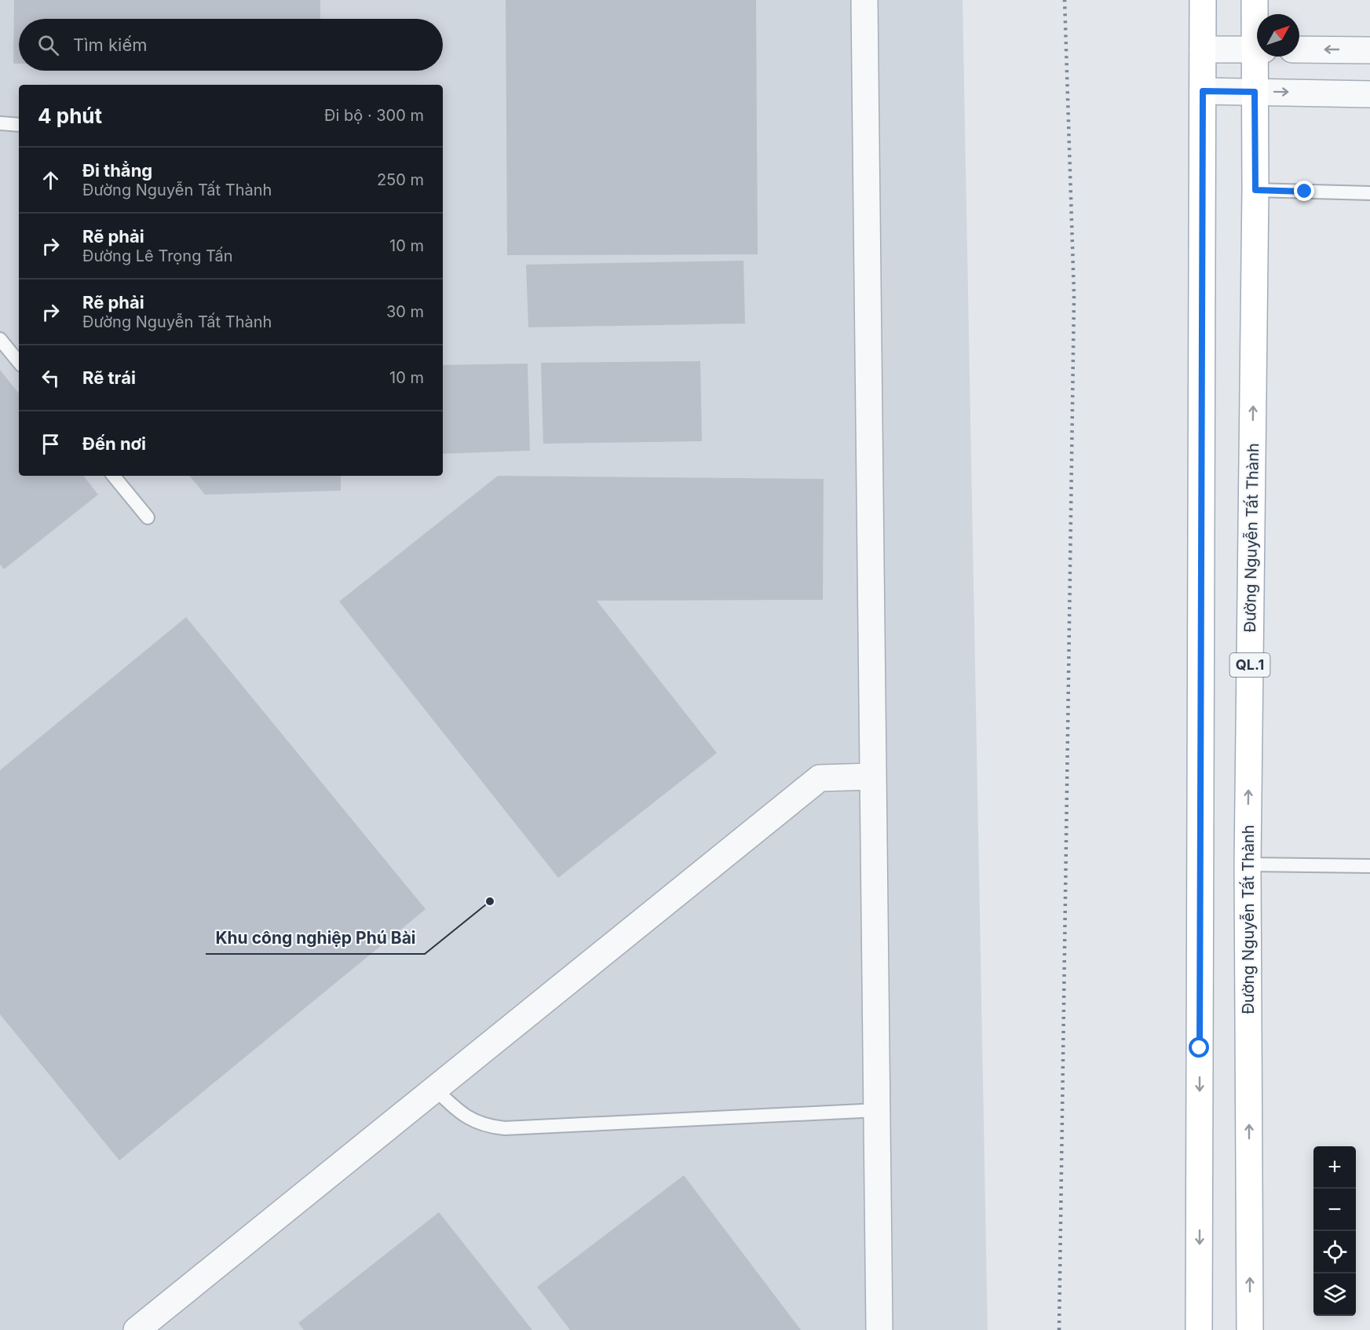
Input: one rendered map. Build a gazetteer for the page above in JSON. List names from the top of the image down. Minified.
{"streets":{"main road":["Đường Nguyễn Tất Thành","QL.1"]},"places":["Khu công nghiệp Phú Bài"],"north":"top right","page":{"search":"Tìm kiếm","heading":["4 phút","Đi bộ · 300 m"],"list":[["Đi thẳng","Đường Nguyễn Tất Thành","250 m"],["Rẽ phải","Đường Lê Trọng Tấn","10 m"],["Rẽ phải","Đường Nguyễn Tất Thành","30 m"],["Rẽ trái","10 m"],"Đến nơi"],"map_buttons":["+","−"]}}
